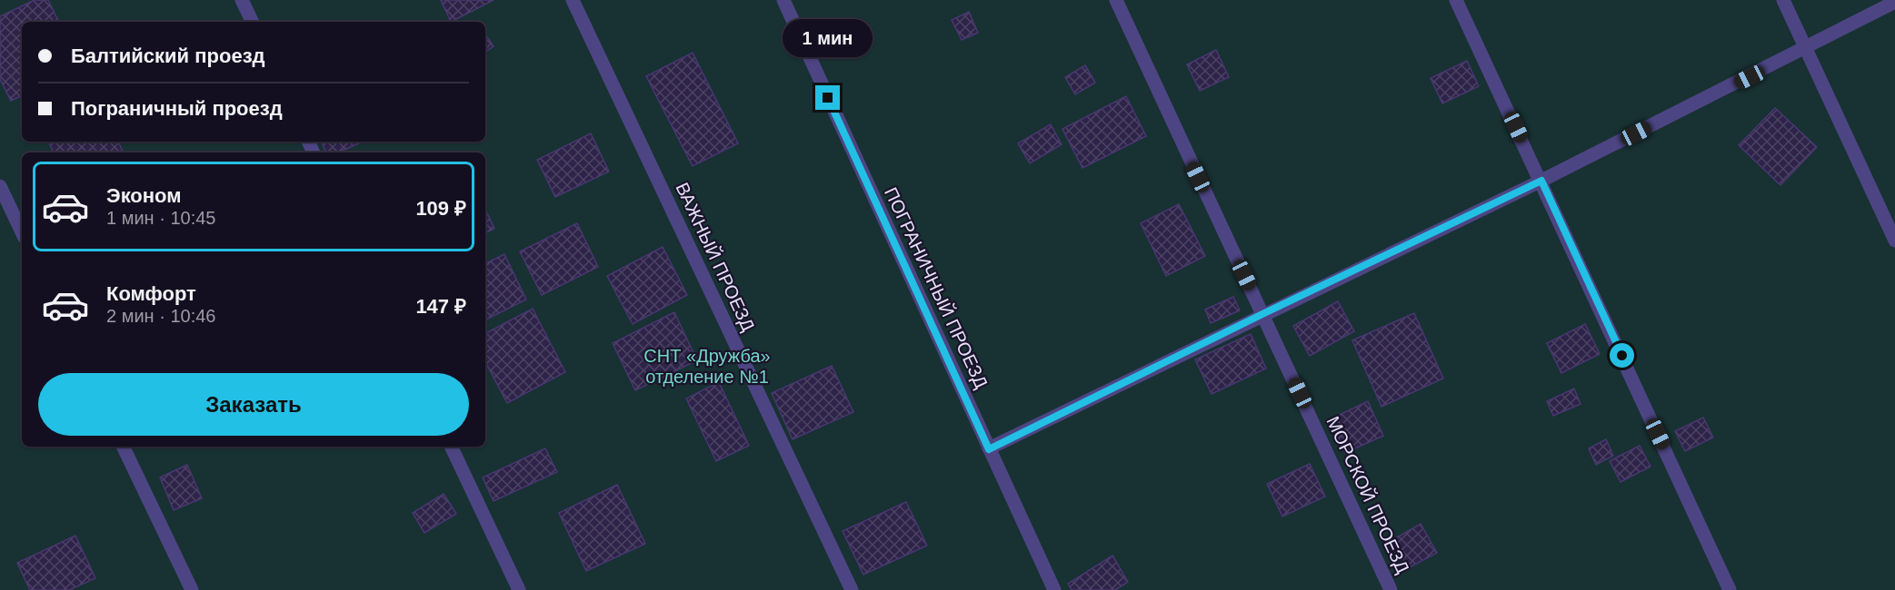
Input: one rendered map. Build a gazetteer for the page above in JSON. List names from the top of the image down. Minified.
{"streets":{"lane":["ВАЖНЫЙ ПРОЕЗД","ПОГРАНИЧНЫЙ ПРОЕЗД","МОРСКОЙ ПРОЕЗД"]},"parks":["СНТ «Дружба» отделение №1"],"page":{"bubble":"1 мин","banner":["Балтийский проезд","Пограничный проезд"],"list":[{"name":"Эконом","note":"1 мин · 10:45","value":"109 ₽"},{"name":"Комфорт","note":"2 мин · 10:46","value":"147 ₽"}],"buttons":"Заказать"}}
